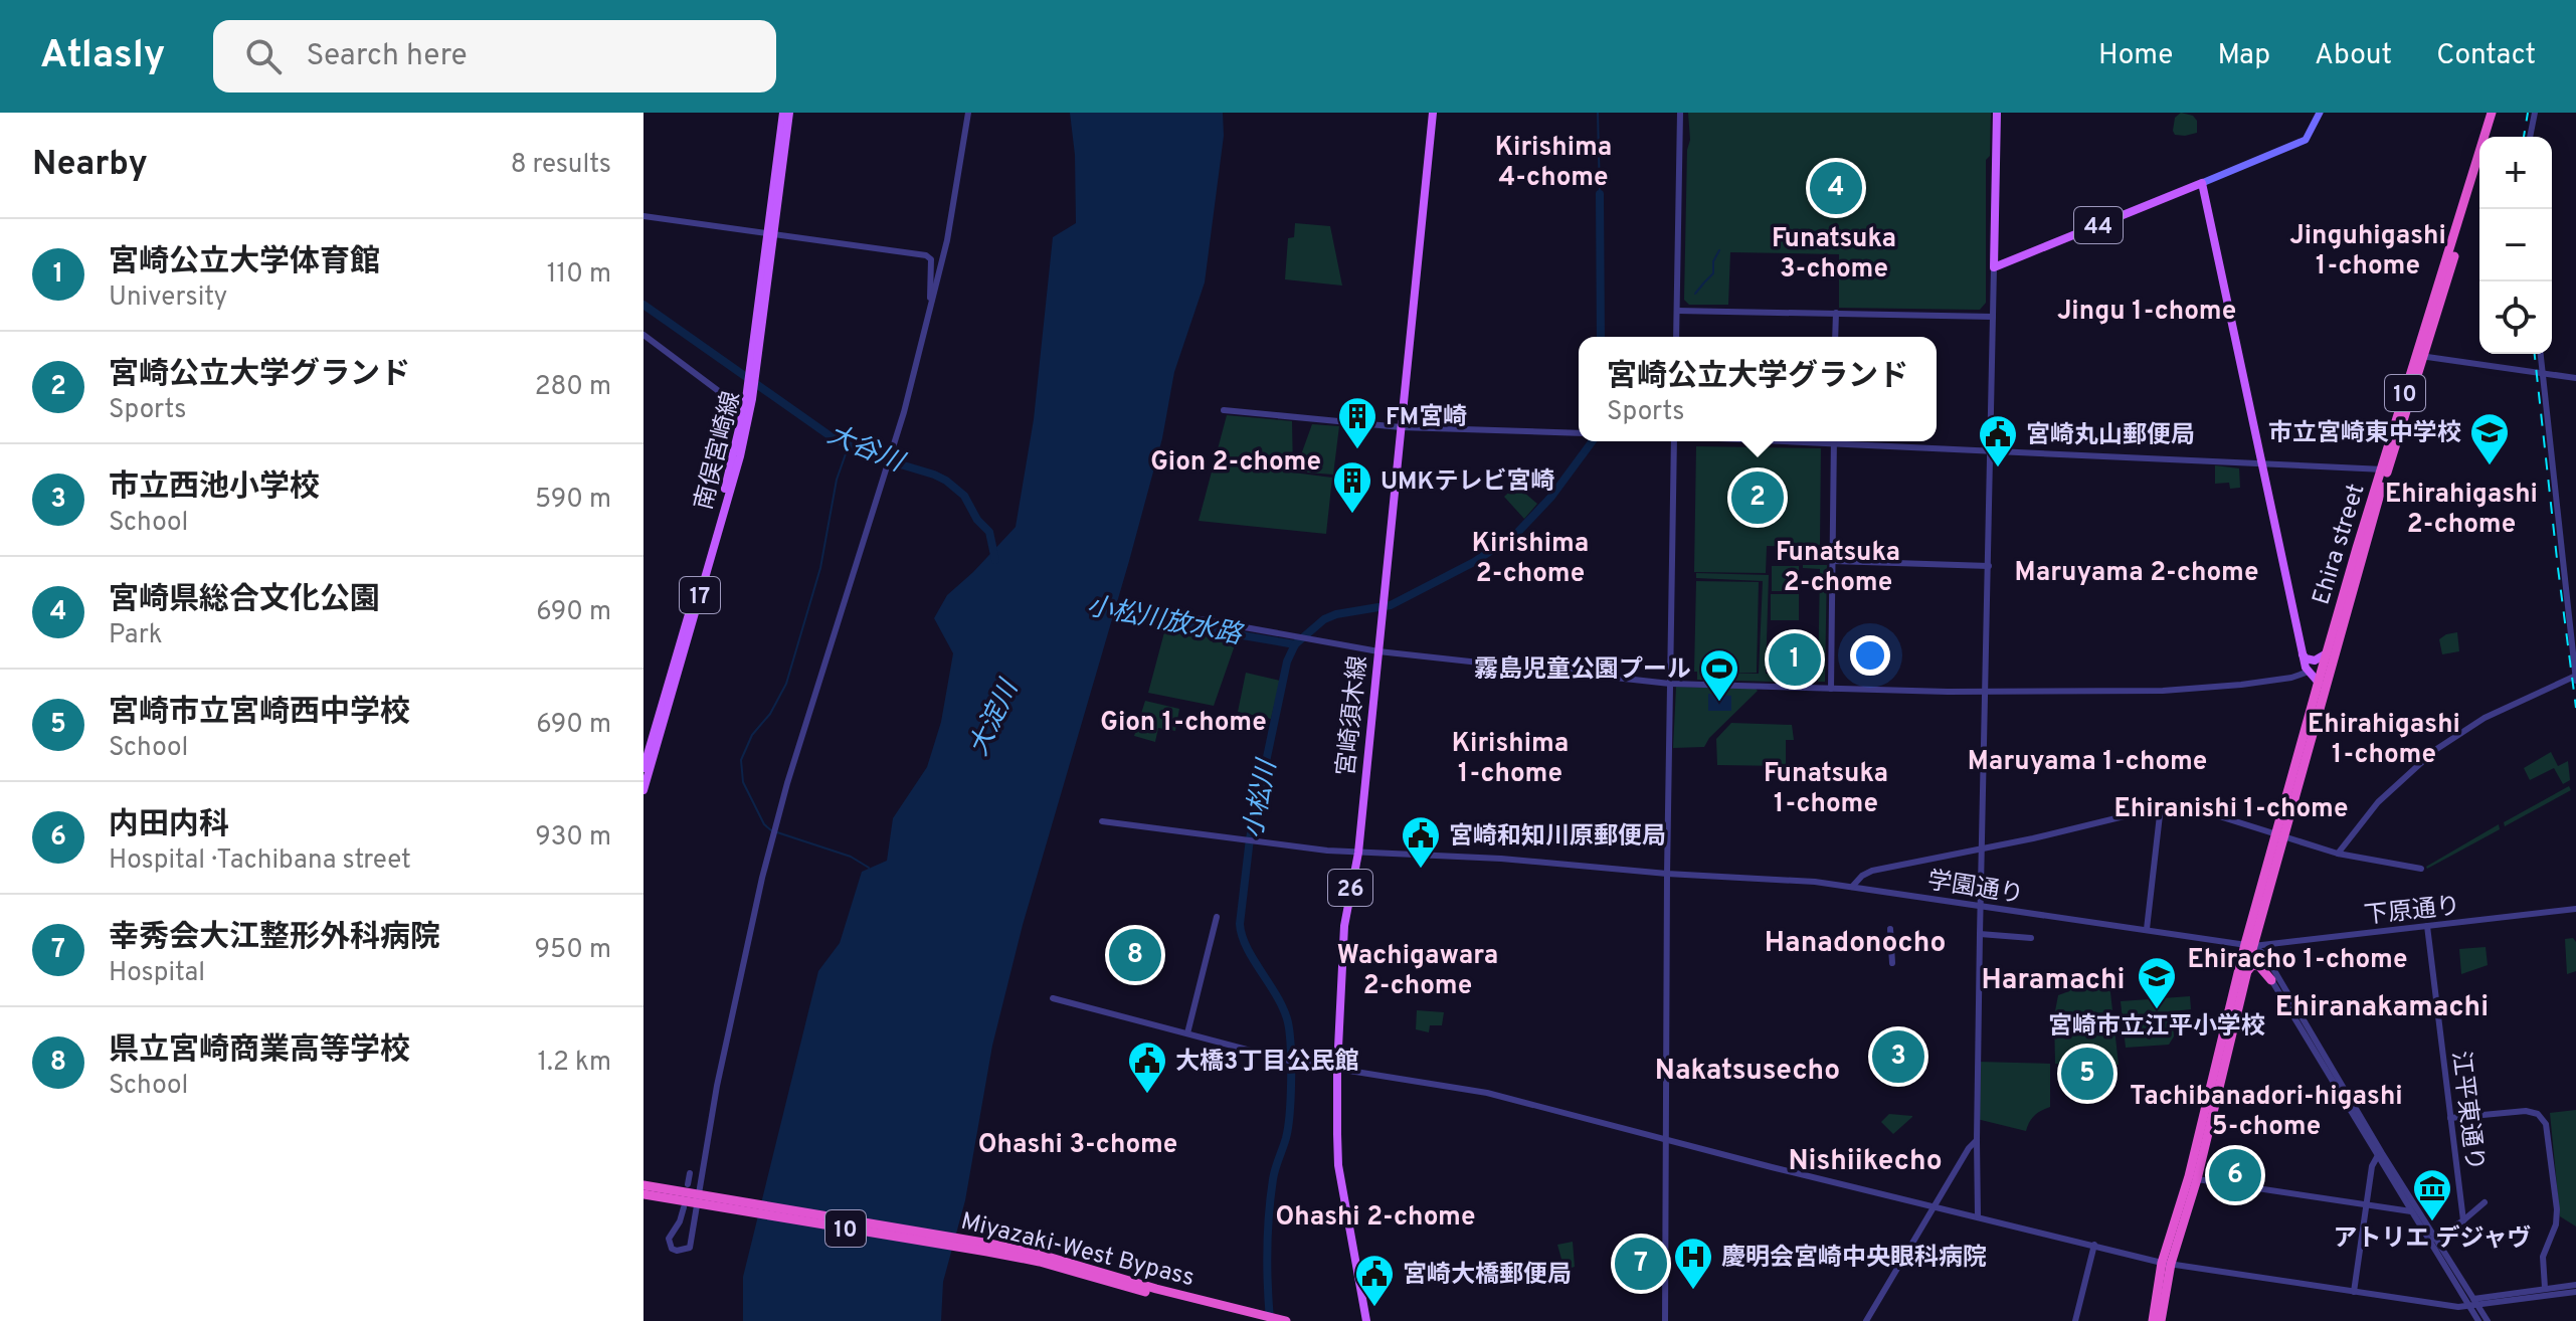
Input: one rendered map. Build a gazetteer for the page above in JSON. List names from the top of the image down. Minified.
{"streets":{"highway":["10","Ehira street","Miyazaki-West Bypass"],"main road":["44","南俣宮崎線","17","宮崎須木線","26"],"street":["学園通り","下原通り","江平東通り"]},"crossings":[["10","Ehira street"],["10","学園通り"],["10","下原通り"],["10","Miyazaki-West Bypass"],["Ehira street","学園通り"],["Ehira street","下原通り"],["宮崎須木線","学園通り"],["学園通り","下原通り"],["下原通り","江平東通り"]],"districts":["Kirishima 4-chome","Jinguhigashi 1-chome","Funatsuka 3-chome","Jingu 1-chome","Gion 2-chome","Ehirahigashi 2-chome","Kirishima 2-chome","Funatsuka 2-chome","Maruyama 2-chome","Gion 1-chome","Ehirahigashi 1-chome","Kirishima 1-chome","Maruyama 1-chome","Funatsuka 1-chome","Ehiranishi 1-chome","Hanadonocho","Wachigawara 2-chome","Ehiracho 1-chome","Haramachi","Ehiranakamachi","Nakatsusecho","Tachibanadori-higashi 5-chome","Ohashi 3-chome","Nishiikecho","Ohashi 2-chome"],"water":["大谷川","小松川放水路","大淀川","小松川"],"places":{"building":["FM宮崎","UMKテレビ宮崎"],"school or university":["市立宮崎東中学校","宮崎市立江平小学校"],"public building":["宮崎丸山郵便局","宮崎和知川原郵便局","大橋3丁目公民館","宮崎大橋郵便局"],"sports":["霧島児童公園プール"],"museum":["アトリエ デジャヴ"],"hospital":["慶明会宮崎中央眼科病院"]},"page":{"header":"Atlasly","search":"Search here","nav":["Home","Map","About","Contact"],"heading":["Nearby","8 results"],"map_buttons":["+","−"],"pins":["4","2","1","8","3","5","6","7"],"list":[{"mark":"1","name":"宮崎公立大学体育館","note":"University","value":"110 m"},{"mark":"2","name":"宮崎公立大学グランド","note":"Sports","value":"280 m"},{"mark":"3","name":"市立西池小学校","note":"School","value":"590 m"},{"mark":"4","name":"宮崎県総合文化公園","note":"Park","value":"690 m"},{"mark":"5","name":"宮崎市立宮崎西中学校","note":"School","value":"690 m"},{"mark":"6","name":"内田内科","note":"Hospital · Tachibana street","value":"930 m"},{"mark":"7","name":"幸秀会大江整形外科病院","note":"Hospital","value":"950 m"},{"mark":"8","name":"県立宮崎商業高等学校","note":"School","value":"1.2 km"}],"popup":["宮崎公立大学グランド","Sports"]}}
